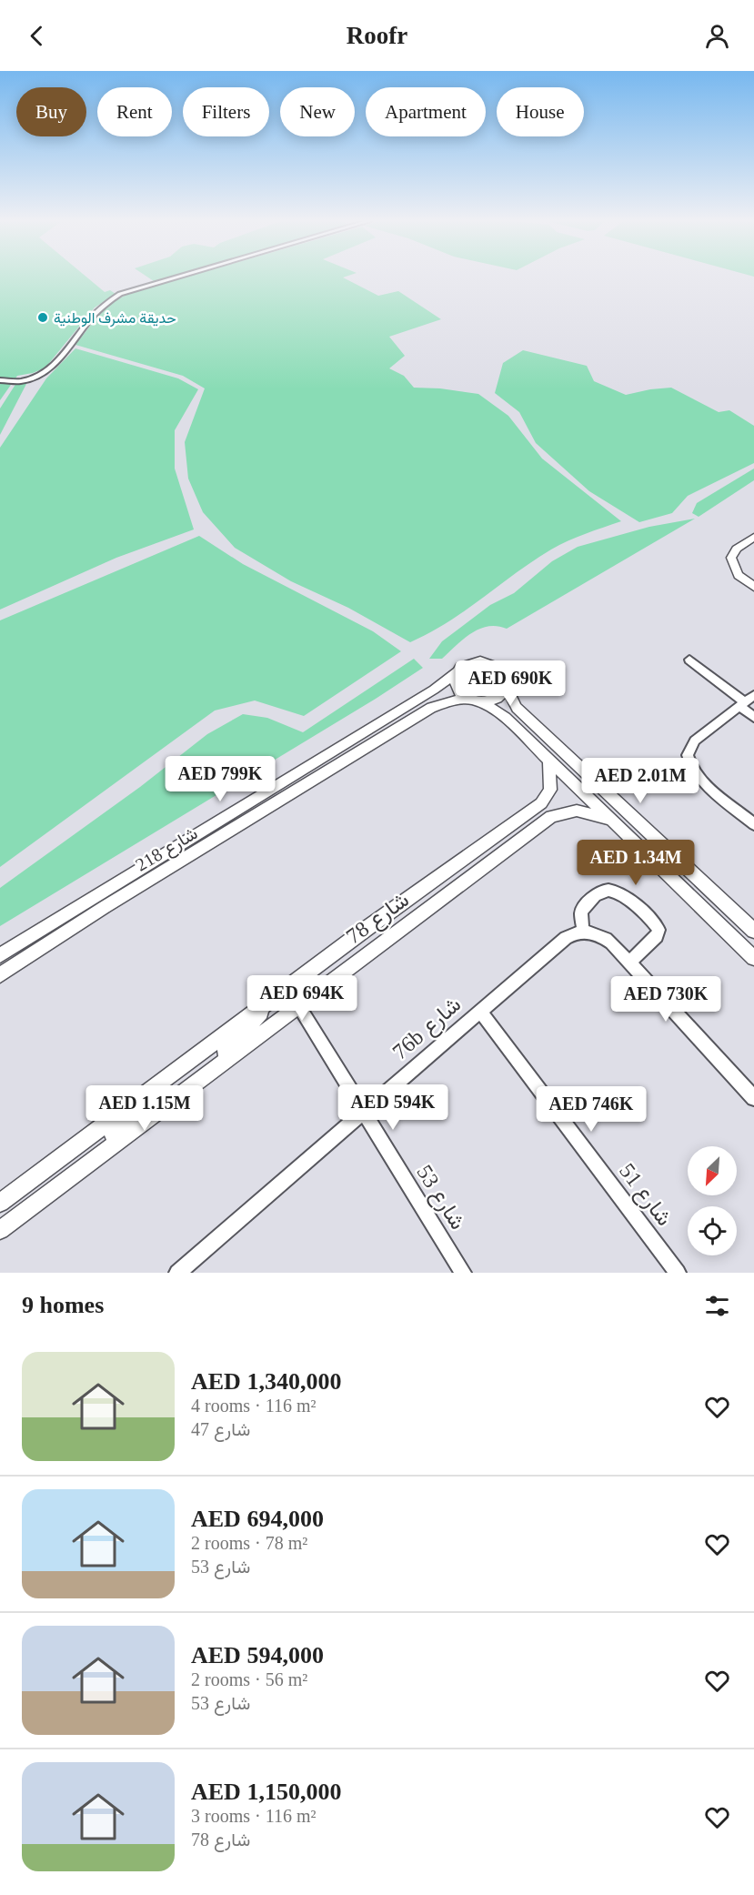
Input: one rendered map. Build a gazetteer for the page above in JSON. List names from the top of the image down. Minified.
{"streets":{"street":["شارع 218","شارع 78","76b شارع","شارع 51","شارع 53"]},"crossings":[["شارع 78","شارع 53"],["76b شارع","شارع 51"],["76b شارع","شارع 53"]],"places":["حديقة مشرف الوطنية"],"north":"bottom left","page":{"header":"Roofr","chip":["Buy","Rent","Filters","New","Apartment","House"],"price":["AED 690K","AED 799K","AED 2.01M","AED 1.34M","AED 694K","AED 730K","AED 594K","AED 1.15M","AED 746K"],"heading":"9 homes","list":[{"name":"AED 1,340,000","note":"4 rooms · 116 m² · شارع 47"},{"name":"AED 694,000","note":"2 rooms · 78 m² · شارع 53"},{"name":"AED 594,000","note":"2 rooms · 56 m² · شارع 53"},{"name":"AED 1,150,000","note":"3 rooms · 116 m² · شارع 78"}]}}
